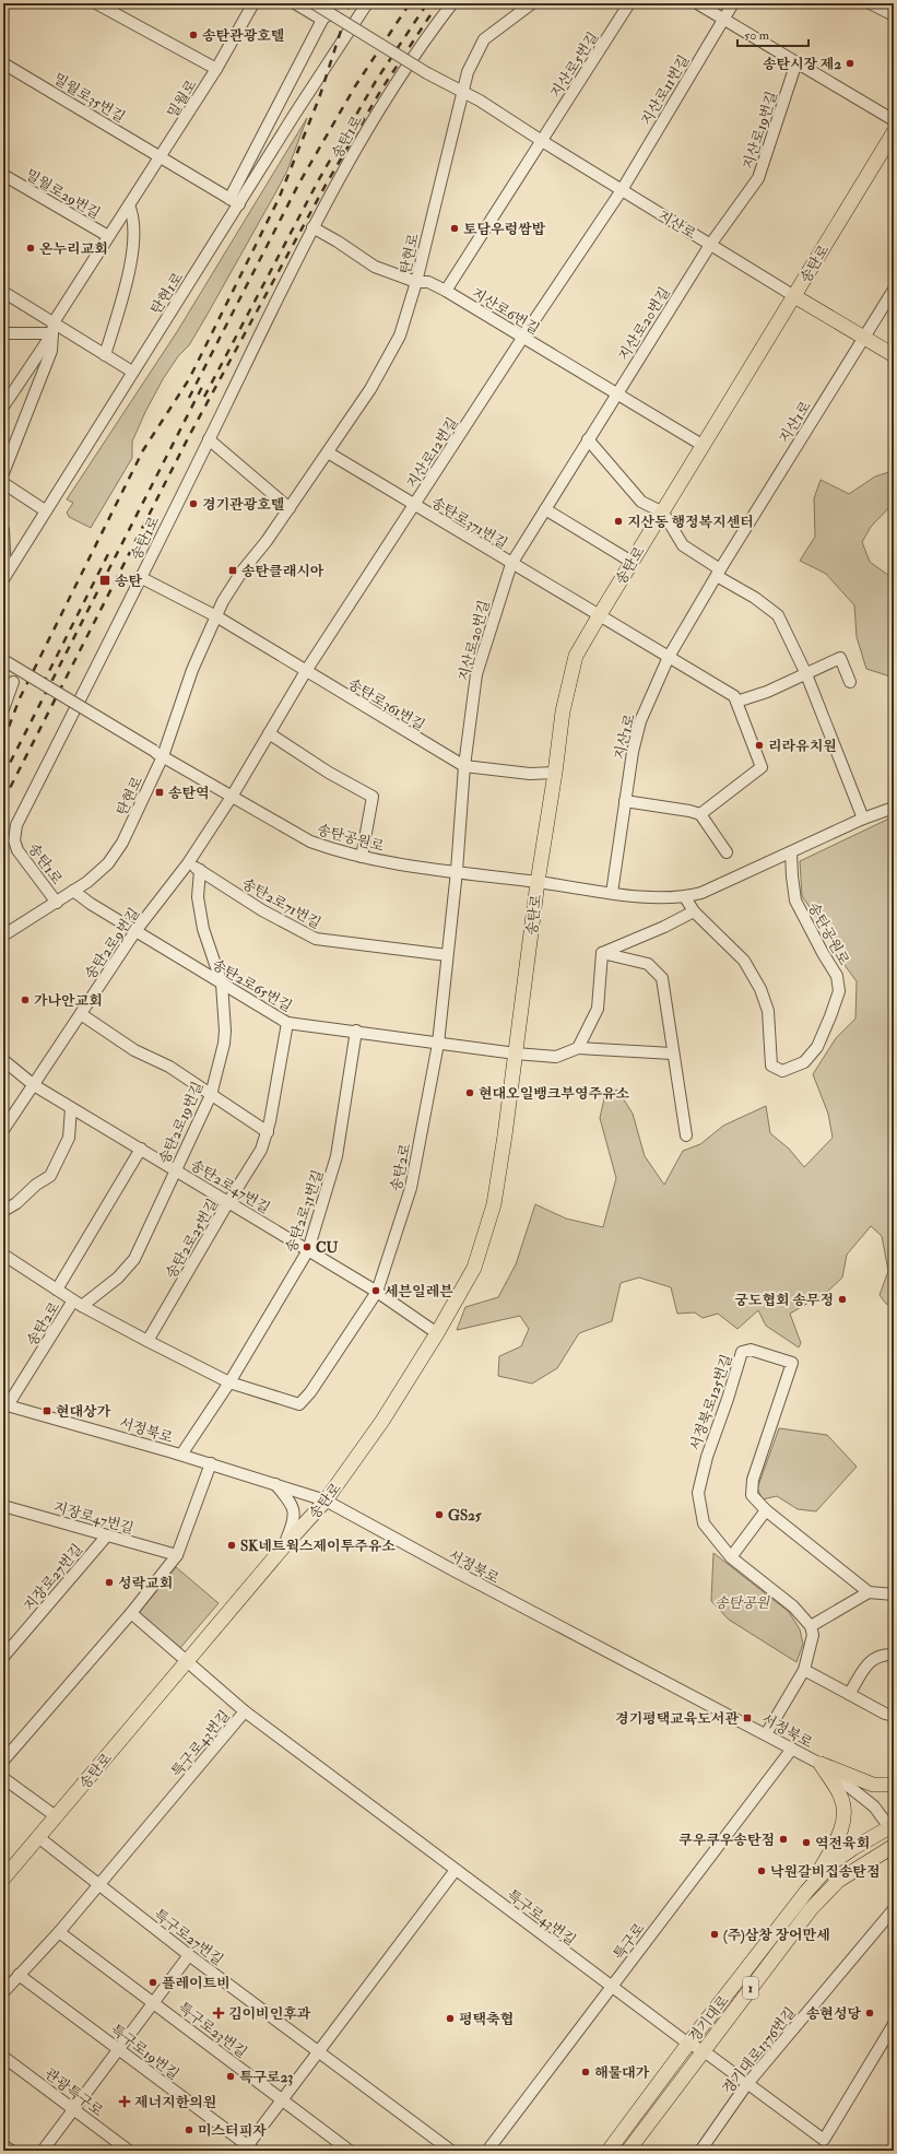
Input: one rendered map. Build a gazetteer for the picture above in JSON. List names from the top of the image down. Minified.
{"streets":{"main road":["지산로","송탄로","1","경기대로"],"street":["지산로5번길","지산로11번길","밀월로35번길","밀월로","지산로19번길","송탄1로","밀월로29번길","탄현로","탄현1로","지산로6번길","지산로20번길","지산1로","지산로12번길","송탄로371번길","송탄로361번길","송탄공원로","송탄2로71번길","송탄2로9번길","송탄2로65번길","송탄2로19번길","송탄2로","송탄2로47번길","송탄2로31번길","송탄2로25번길","서정북로125번길","서정북로","지장로47번길","지장로27번길","특구로43번길","특구로27번길","특구로","특구로23번길","경기대로1376번길","특구로19번길","관광특구로"]},"crossings":[["지산로5번길","지산로"],["지산로11번길","지산로"],["지산로11번길","지산로12번길"],["밀월로35번길","밀월로"],["밀월로35번길","탄현1로"],["밀월로","밀월로29번길"],["지산로19번길","지산로"],["지산로19번길","지산로20번길"],["송탄1로","탄현로"],["지산로","탄현로"],["지산로","송탄로"],["지산로","지산로20번길"],["지산로","지산1로"],["지산로","지산로12번길"],["탄현로","지산로6번길"],["탄현로","송탄로371번길"],["탄현로","송탄로361번길"],["탄현로","송탄공원로"],["탄현로","송탄2로65번길"],["송탄로","지산로6번길"],["송탄로","송탄로371번길"],["송탄로","송탄로361번길"],["송탄로","송탄공원로"],["송탄로","서정북로"],["송탄로","특구로27번길"],["지산로6번길","지산로20번길"],["지산로6번길","지산로12번길"],["지산로20번길","송탄로371번길"],["지산로20번길","송탄로361번길"],["지산로20번길","송탄공원로"],["지산로20번길","송탄2로"],["지산1로","송탄공원로"],["지산로12번길","송탄로371번길"],["지산로12번길","송탄로361번길"],["지산로12번길","송탄공원로"],["지산로12번길","송탄2로9번길"],["송탄공원로","송탄2로9번길"],["송탄공원로","송탄2로"],["송탄2로71번길","송탄2로9번길"],["송탄2로71번길","송탄2로19번길"],["송탄2로71번길","송탄2로"],["송탄2로9번길","송탄2로65번길"],["송탄2로9번길","송탄2로47번길"],["송탄2로65번길","송탄2로19번길"],["송탄2로65번길","송탄2로"],["송탄2로65번길","송탄2로31번길"],["송탄2로65번길","송탄2로25번길"],["송탄2로19번길","송탄2로"],["송탄2로19번길","송탄2로47번길"],["송탄2로","송탄2로47번길"],["송탄2로","송탄2로31번길"],["송탄2로","송탄2로25번길"],["송탄2로","서정북로"],["송탄2로47번길","송탄2로31번길"],["송탄2로47번길","송탄2로25번길"],["서정북로","특구로"],["서정북로","경기대로"],["지장로47번길","지장로27번길"],["특구로43번길","특구로27번길"],["특구로43번길","특구로"],["특구로43번길","경기대로"],["특구로43번길","특구로23번길"],["특구로43번길","경기대로1376번길"],["특구로43번길","특구로19번길"]],"parks":["송탄공원"],"places":{"other":["송탄관광호텔","송탄시장 제2","토담우렁쌈밥","온누리교회","경기관광호텔","지산동 행정복지센터","리라유치원","가나안교회","현대오일뱅크부영주유소","CU","세븐일레븐","궁도협회 송무정","GS25","SK네트웍스제이투주유소","성락교회","쿠우쿠우송탄점","역전육회","낙원갈비집송탄점","(주)삼창 장어만세","플레이트비","송현성당","평택축협","해물대가","특구로23","미스터피자"],"transit":["송탄클래시아","송탄","송탄역","현대상가","경기평택교육도서관"],"health":["김이비인후과","제너지한의원"]},"scale_bar":"50 m"}
